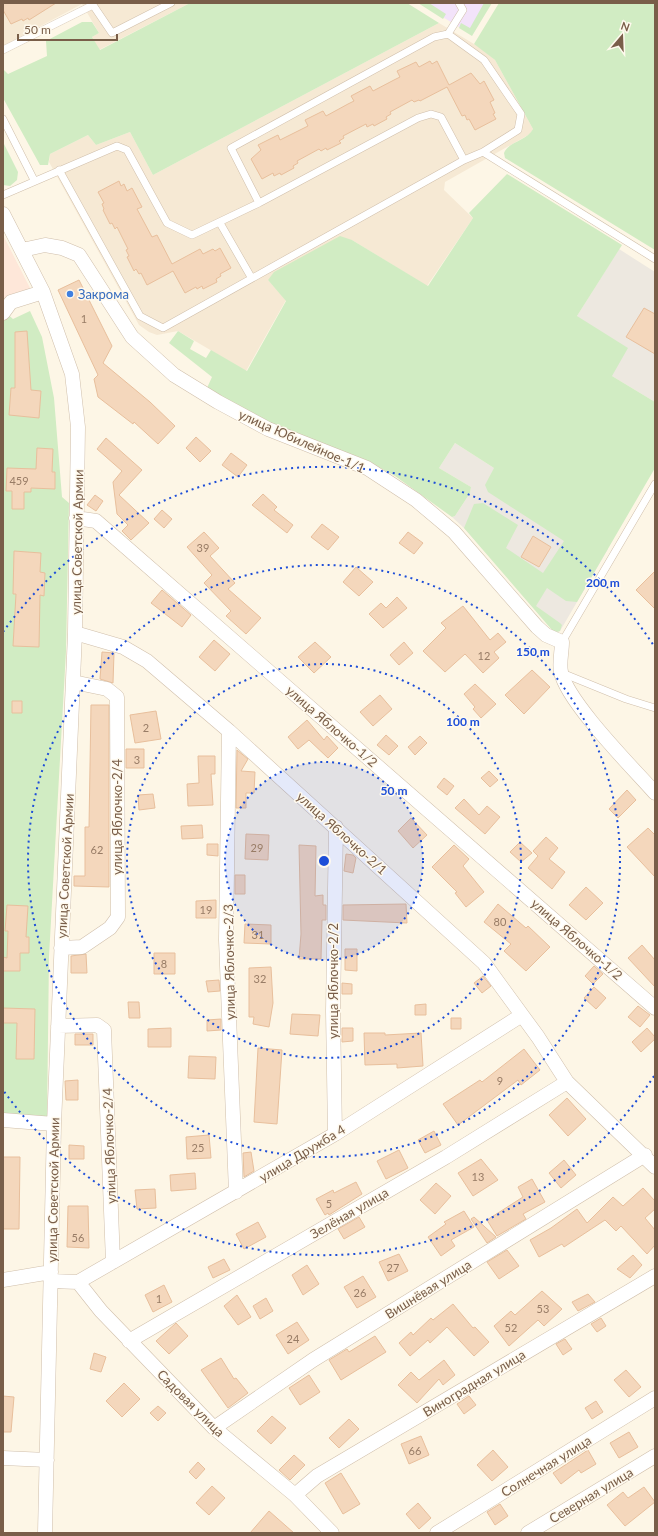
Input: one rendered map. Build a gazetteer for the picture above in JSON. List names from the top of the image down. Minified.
{"streets":{"street":["улица Юбилейное-1/1","улица Советской Армии","улица Яблочко-1/2","улица Яблочко-2/4","улица Яблочко-2/1","улица Яблочко-2/3","улица Яблочко-2/2","улица Дружба 4","Зелёная улица","Вишнёвая улица","Виноградная улица","Садовая улица","Солнечная улица","Северная улица"]},"crossings":[["улица Юбилейное-1/1","улица Советской Армии"],["улица Советской Армии","улица Яблочко-1/2"],["улица Советской Армии","улица Яблочко-2/4"],["улица Советской Армии","улица Яблочко-2/1"],["улица Яблочко-2/4","улица Дружба 4"],["улица Яблочко-2/1","улица Яблочко-2/3"],["улица Яблочко-2/1","улица Яблочко-2/2"],["улица Яблочко-2/1","улица Дружба 4"],["улица Яблочко-2/1","Зелёная улица"],["улица Яблочко-2/3","улица Дружба 4"],["улица Яблочко-2/2","улица Дружба 4"],["улица Дружба 4","Садовая улица"],["Зелёная улица","Садовая улица"],["Вишнёвая улица","Садовая улица"],["Виноградная улица","Садовая улица"]],"places":["Закрома"],"house_numbers":["1","459","39","12","2","3","29","62","19","80","31","8","32","9","25","13","5","56","27","26","1","53","52","24","66"],"scale_bar":"50 m","north":"top","rings":["200 m","150 m","100 m","50 m"]}
